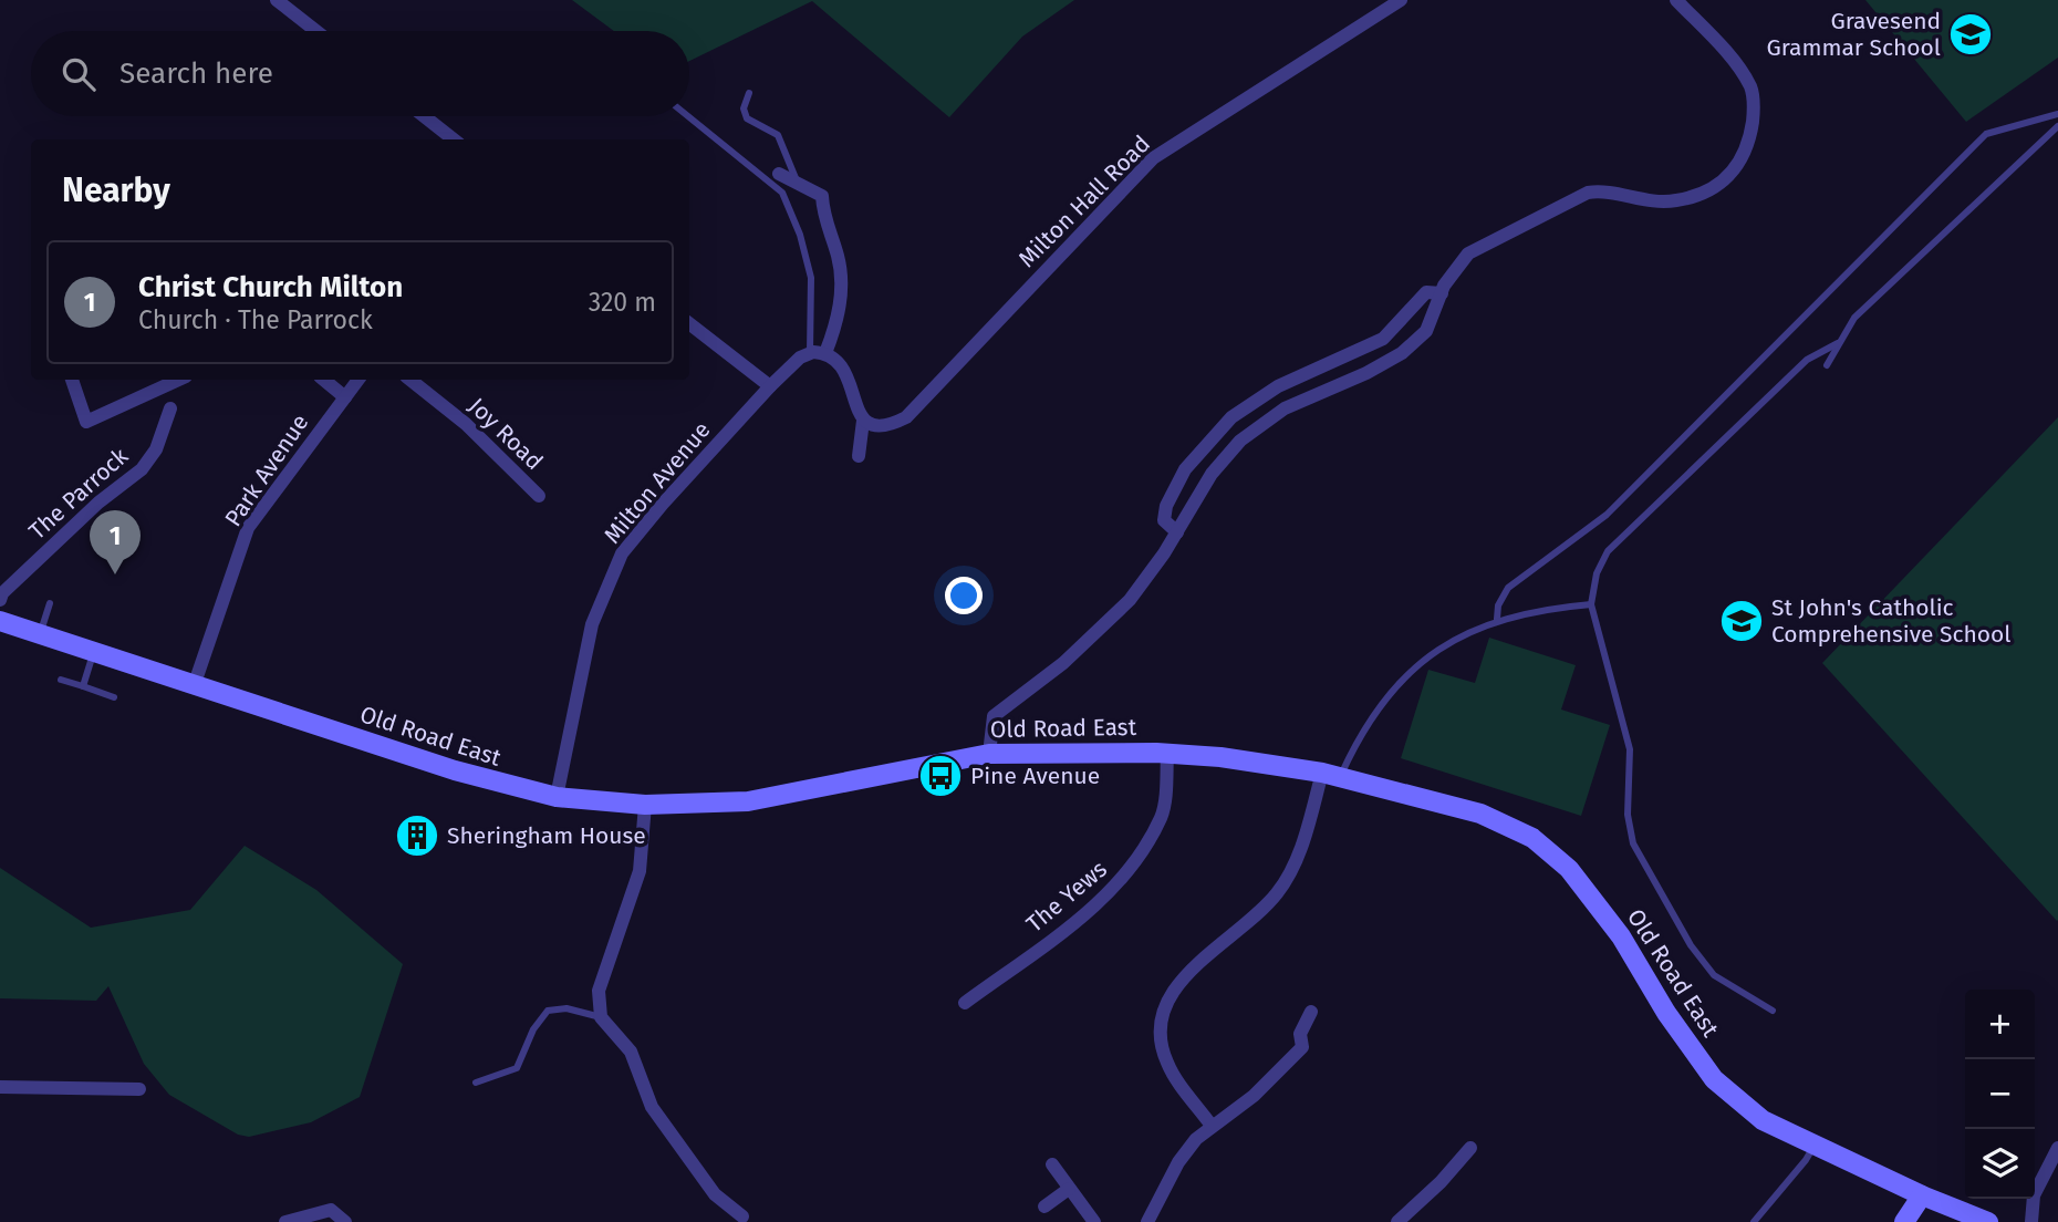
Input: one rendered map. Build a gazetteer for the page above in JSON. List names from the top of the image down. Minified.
{"streets":{"main road":["Old Road East"],"street":["Milton Hall Road","Joy Road","Park Avenue","Milton Avenue","The Parrock","The Yews"]},"crossings":[["Park Avenue","Old Road East"],["Milton Avenue","Old Road East"],["Old Road East","The Yews"]],"places":{"school or university":["Gravesend Grammar School","St John's Catholic Comprehensive School"],"bus stop":["Pine Avenue"],"building":["Sheringham House"]},"page":{"search":"Search here","heading":"Nearby","list":[{"mark":"1","name":"Christ Church Milton","note":"Church · The Parrock","value":"320 m"}],"pins":"1","map_buttons":["+","−"]}}
